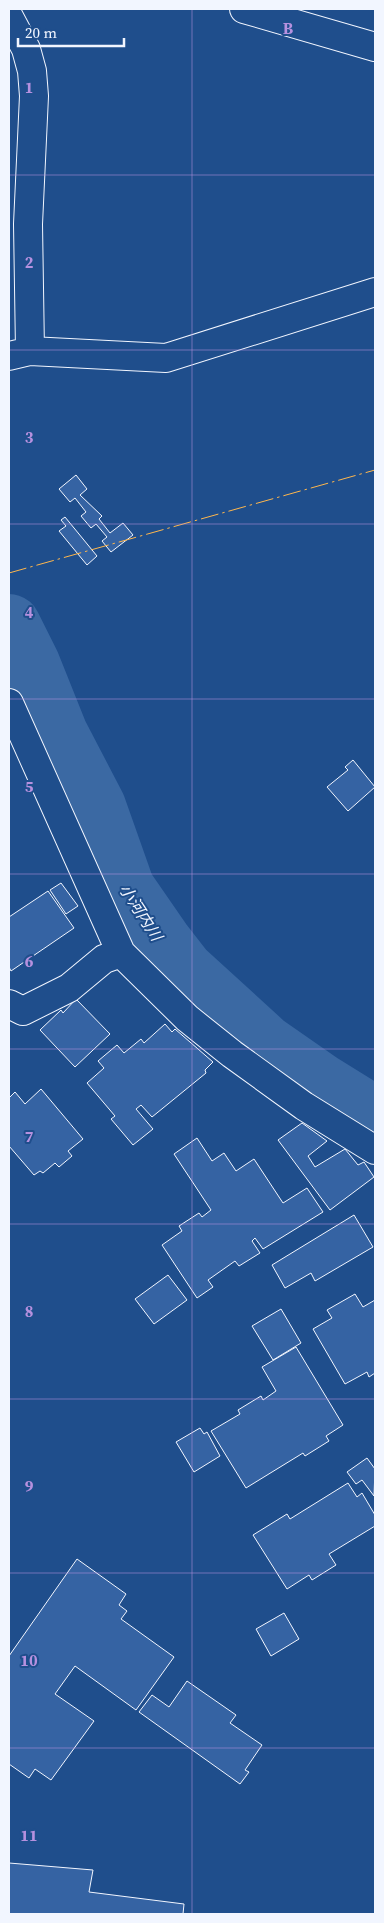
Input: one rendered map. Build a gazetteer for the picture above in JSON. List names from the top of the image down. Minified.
{"water":["小河内川"],"scale_bar":"20 m","grid":{"columns":["B"],"rows":["1","2","3","4","5","6","7","8","9","10","11"]}}
